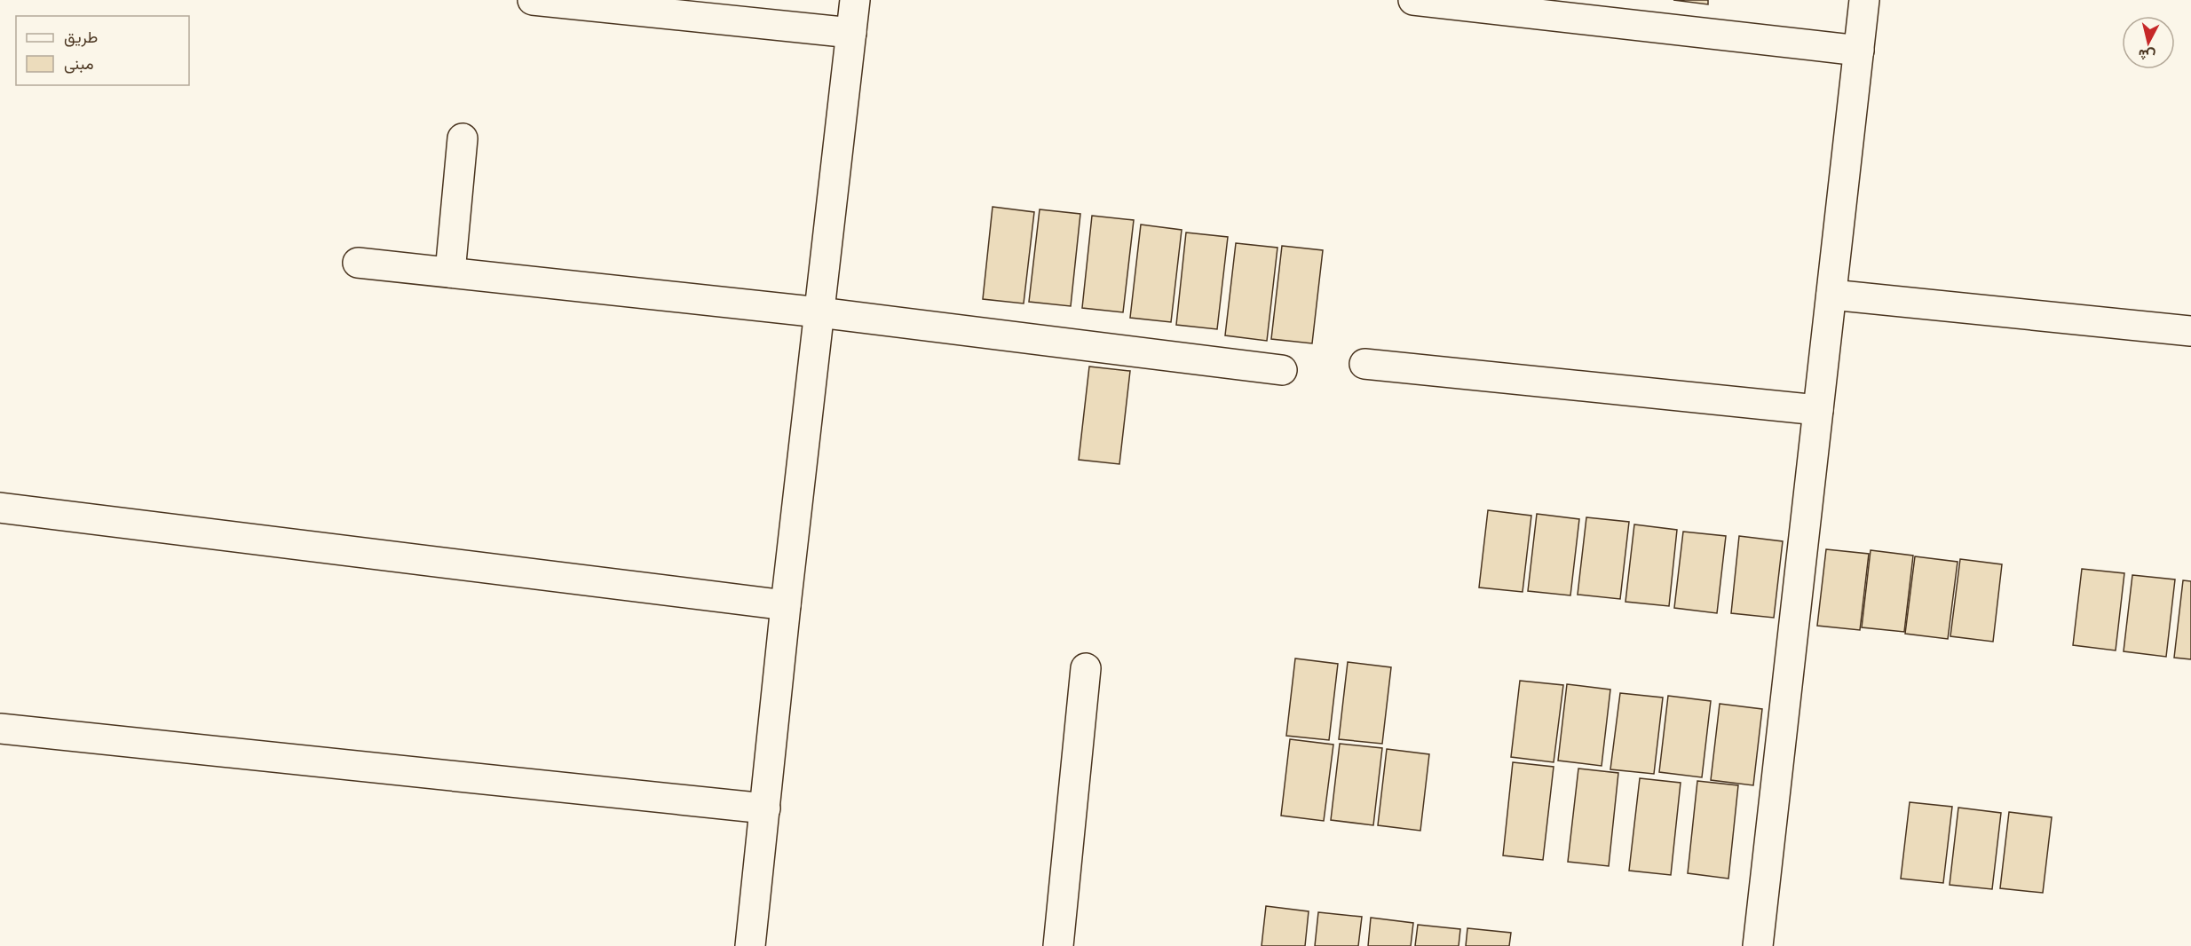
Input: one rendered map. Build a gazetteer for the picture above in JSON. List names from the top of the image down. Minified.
{"legend":["طريق","مبنى"],"north":"bottom"}
